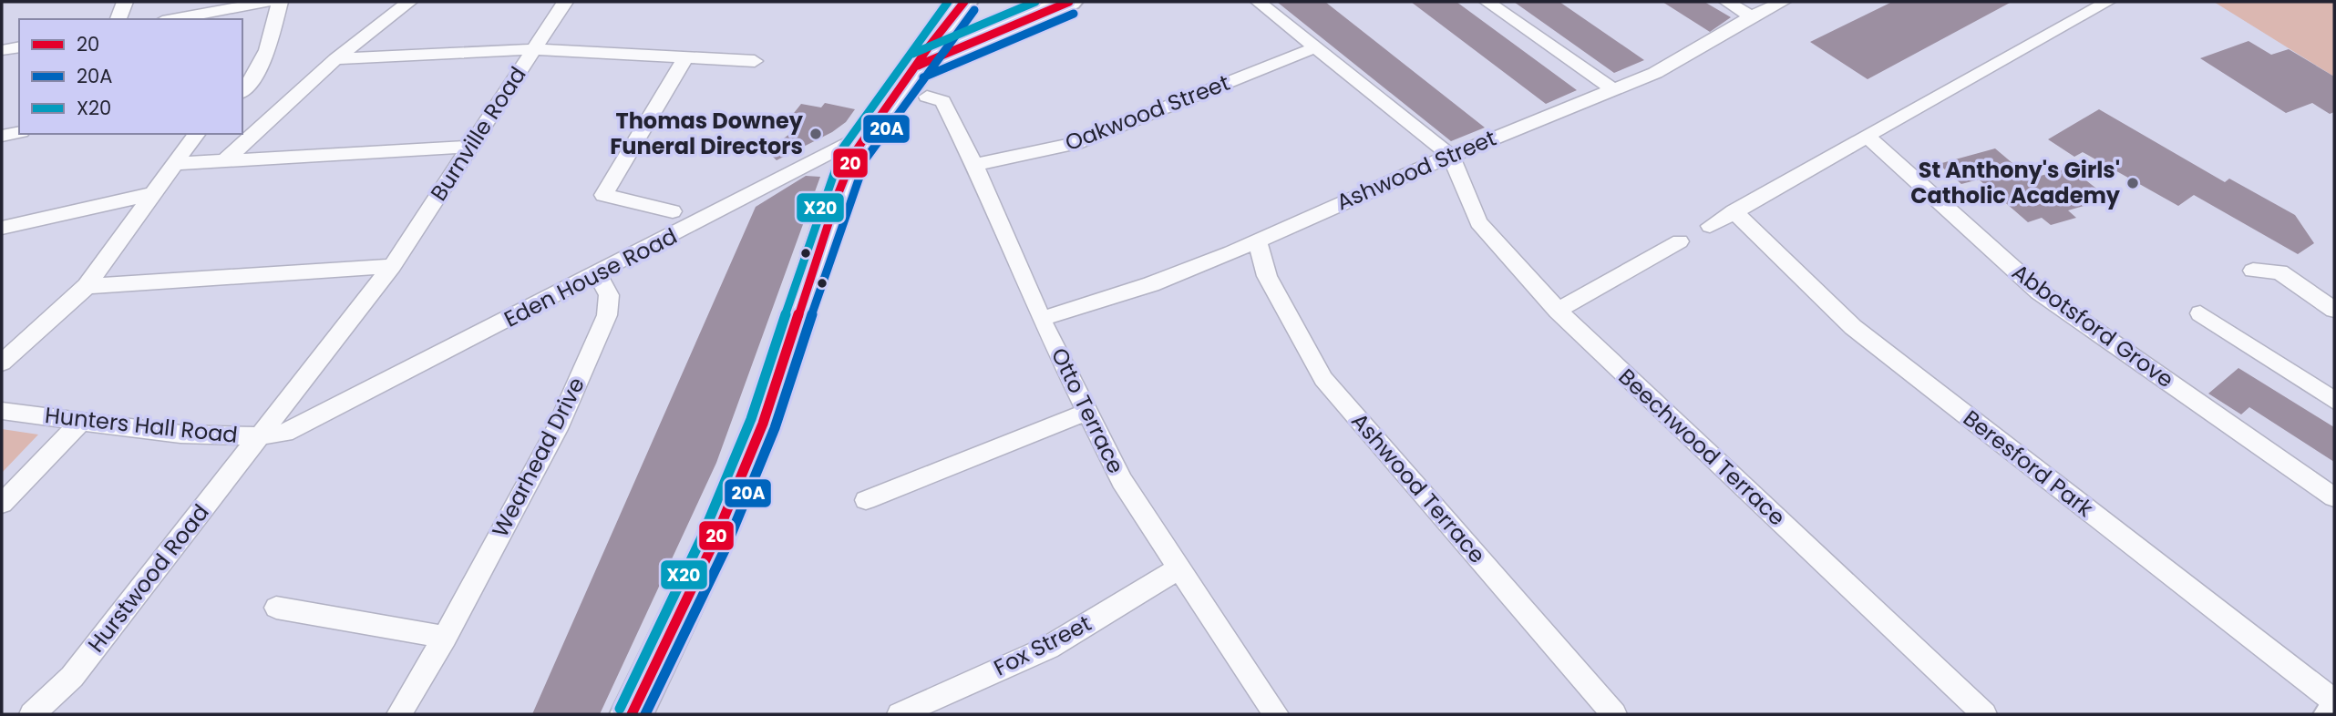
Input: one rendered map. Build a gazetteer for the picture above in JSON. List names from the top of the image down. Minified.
{"streets":{"street":["Oakwood Street","Burnville Road","Ashwood Street","Eden House Road","Abbotsford Grove","Otto Terrace","Hunters Hall Road","Beechwood Terrace","Wearhead Drive","Beresford Park","Ashwood Terrace","Hurstwood Road","Fox Street"]},"crossings":[["Oakwood Street","Otto Terrace"],["Burnville Road","Hunters Hall Road"],["Burnville Road","Hurstwood Road"],["Ashwood Street","Otto Terrace"],["Ashwood Street","Beechwood Terrace"],["Ashwood Street","Ashwood Terrace"],["Eden House Road","Hunters Hall Road"],["Eden House Road","Wearhead Drive"],["Otto Terrace","Fox Street"],["Hunters Hall Road","Hurstwood Road"]],"places":["Thomas Downey Funeral Directors","St Anthony's Girls' Catholic Academy"],"lines":["transit line 20","transit line X20","transit line 20A"],"legend":["20","20A","X20"]}
